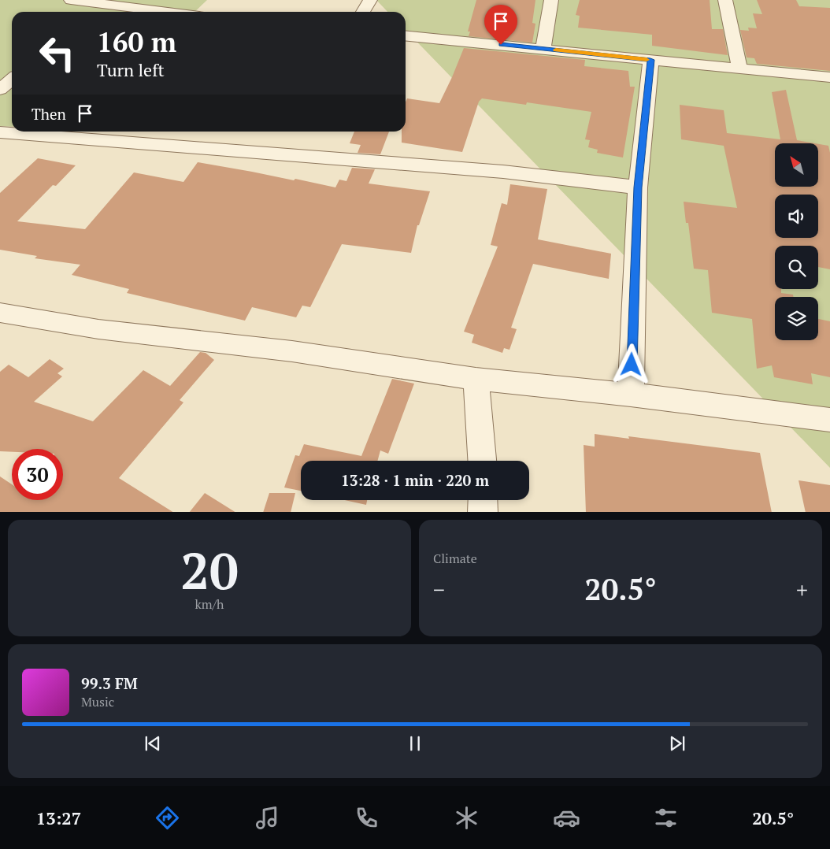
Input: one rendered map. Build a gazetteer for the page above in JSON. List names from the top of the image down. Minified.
{"north":"top left","page":{"turn":["160 m","Turn left"],"then":"Then","limit":"30","trip":"13:28 · 1 min · 220 m","tile":[["20","km/h"],"Climate"],"heat":["−","20.5°","+"],"song":["99.3 FM","Music"],"tabs":["13:27","20.5°"]}}
